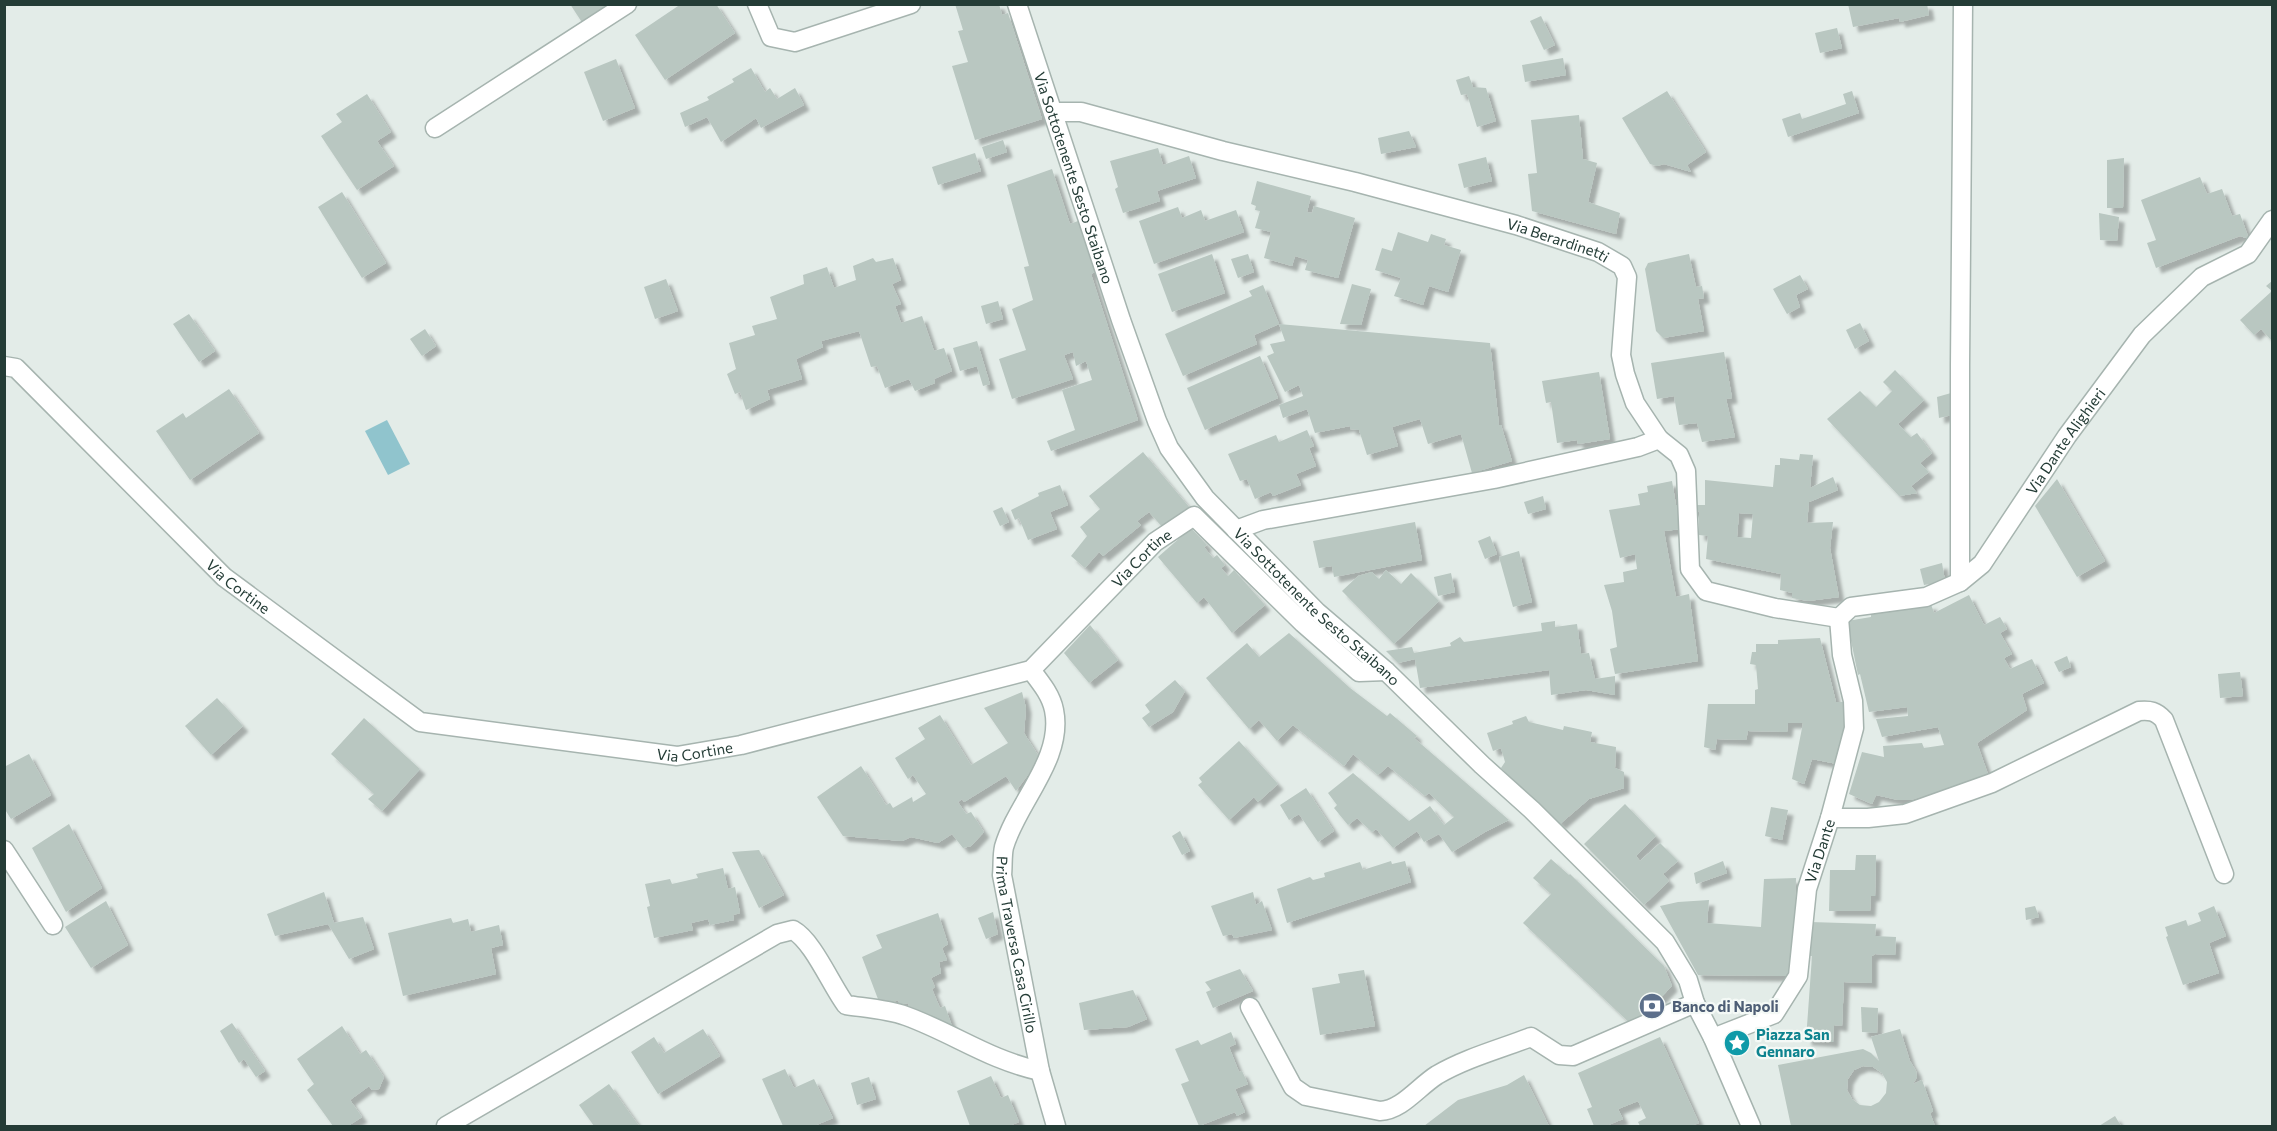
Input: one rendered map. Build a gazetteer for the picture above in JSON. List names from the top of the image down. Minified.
{"streets":{"street":["Via Sottotenente Sesto Staibano","Via Berardinetti","Via Dante Alighieri","Via Cortine","Via Dante","Prima Traversa Casa Cirillo"]},"crossings":[["Via Sottotenente Sesto Staibano","Via Berardinetti"],["Via Sottotenente Sesto Staibano","Via Cortine"],["Via Sottotenente Sesto Staibano","Via Dante"],["Via Berardinetti","Via Dante Alighieri"],["Via Berardinetti","Via Dante"],["Via Dante Alighieri","Via Dante"],["Via Cortine","Prima Traversa Casa Cirillo"]],"places":{"bank":["Banco di Napoli"],"place":["Piazza San Gennaro"]}}
